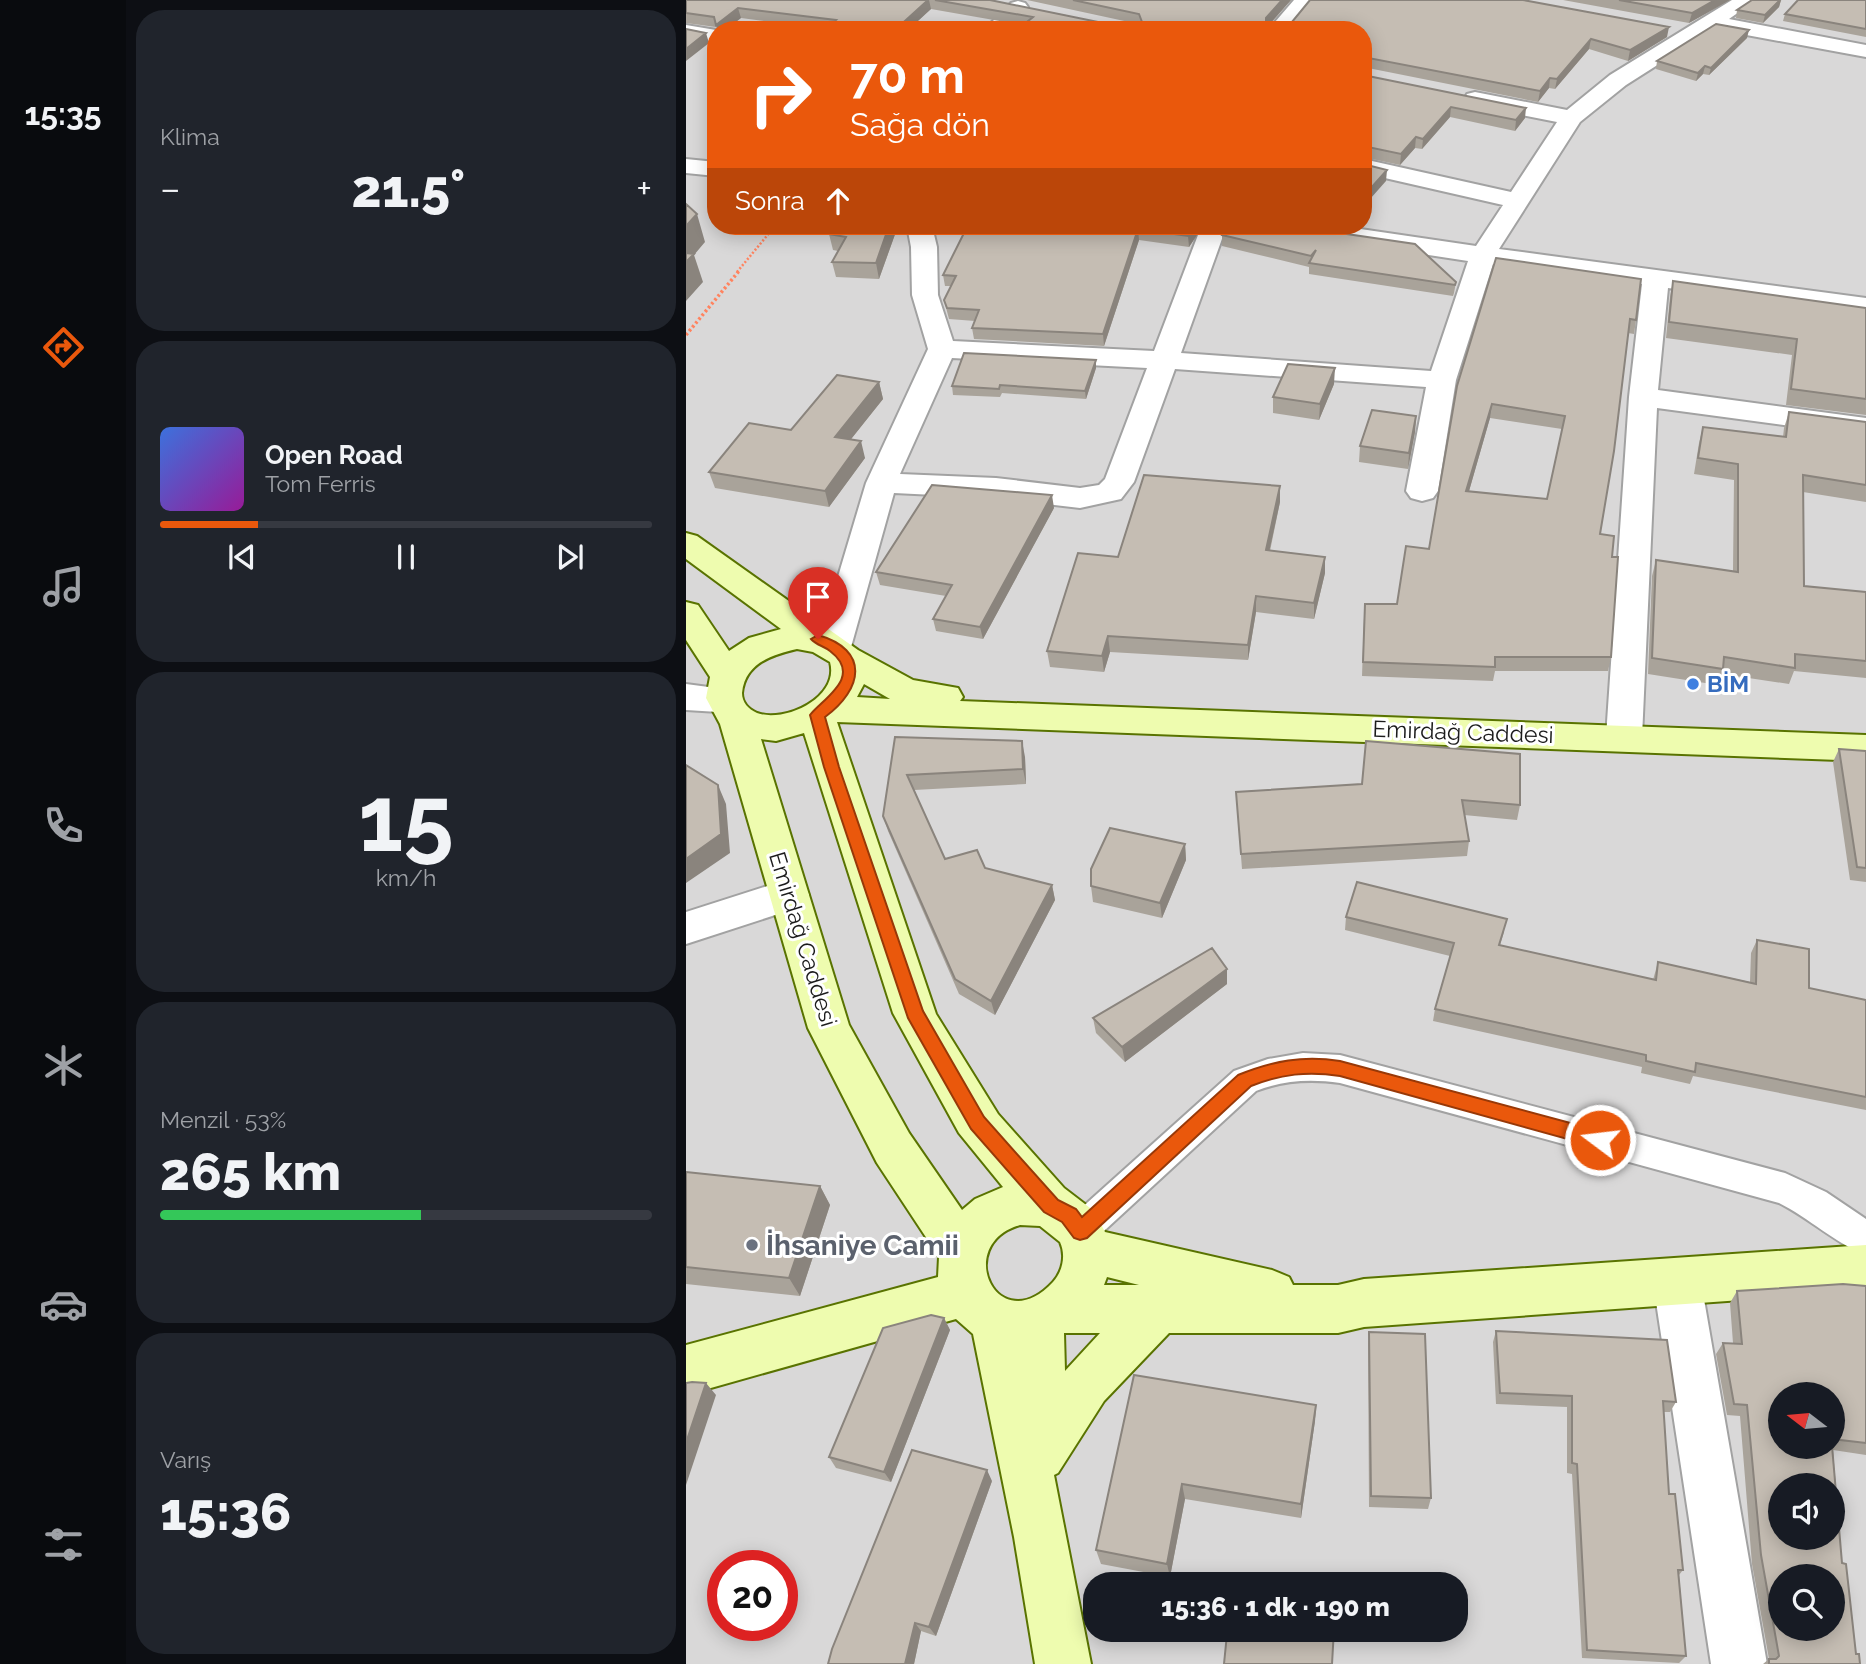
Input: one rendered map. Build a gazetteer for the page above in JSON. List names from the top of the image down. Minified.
{"streets":{"main road":["Emirdağ Caddesi"]},"places":["BİM","İhsaniye Camii"],"north":"left","page":{"tabs":"15:35","tile":["Klima",["15","km/h"],["Menzil · 53%","265 km"],["Varış","15:36"]],"turn":["70 m","Sağa dön"],"heat":["−","21.5°","+"],"then":"Sonra","song":["Open Road","Tom Ferris"],"limit":"20","trip":"15:36 · 1 dk · 190 m"}}
